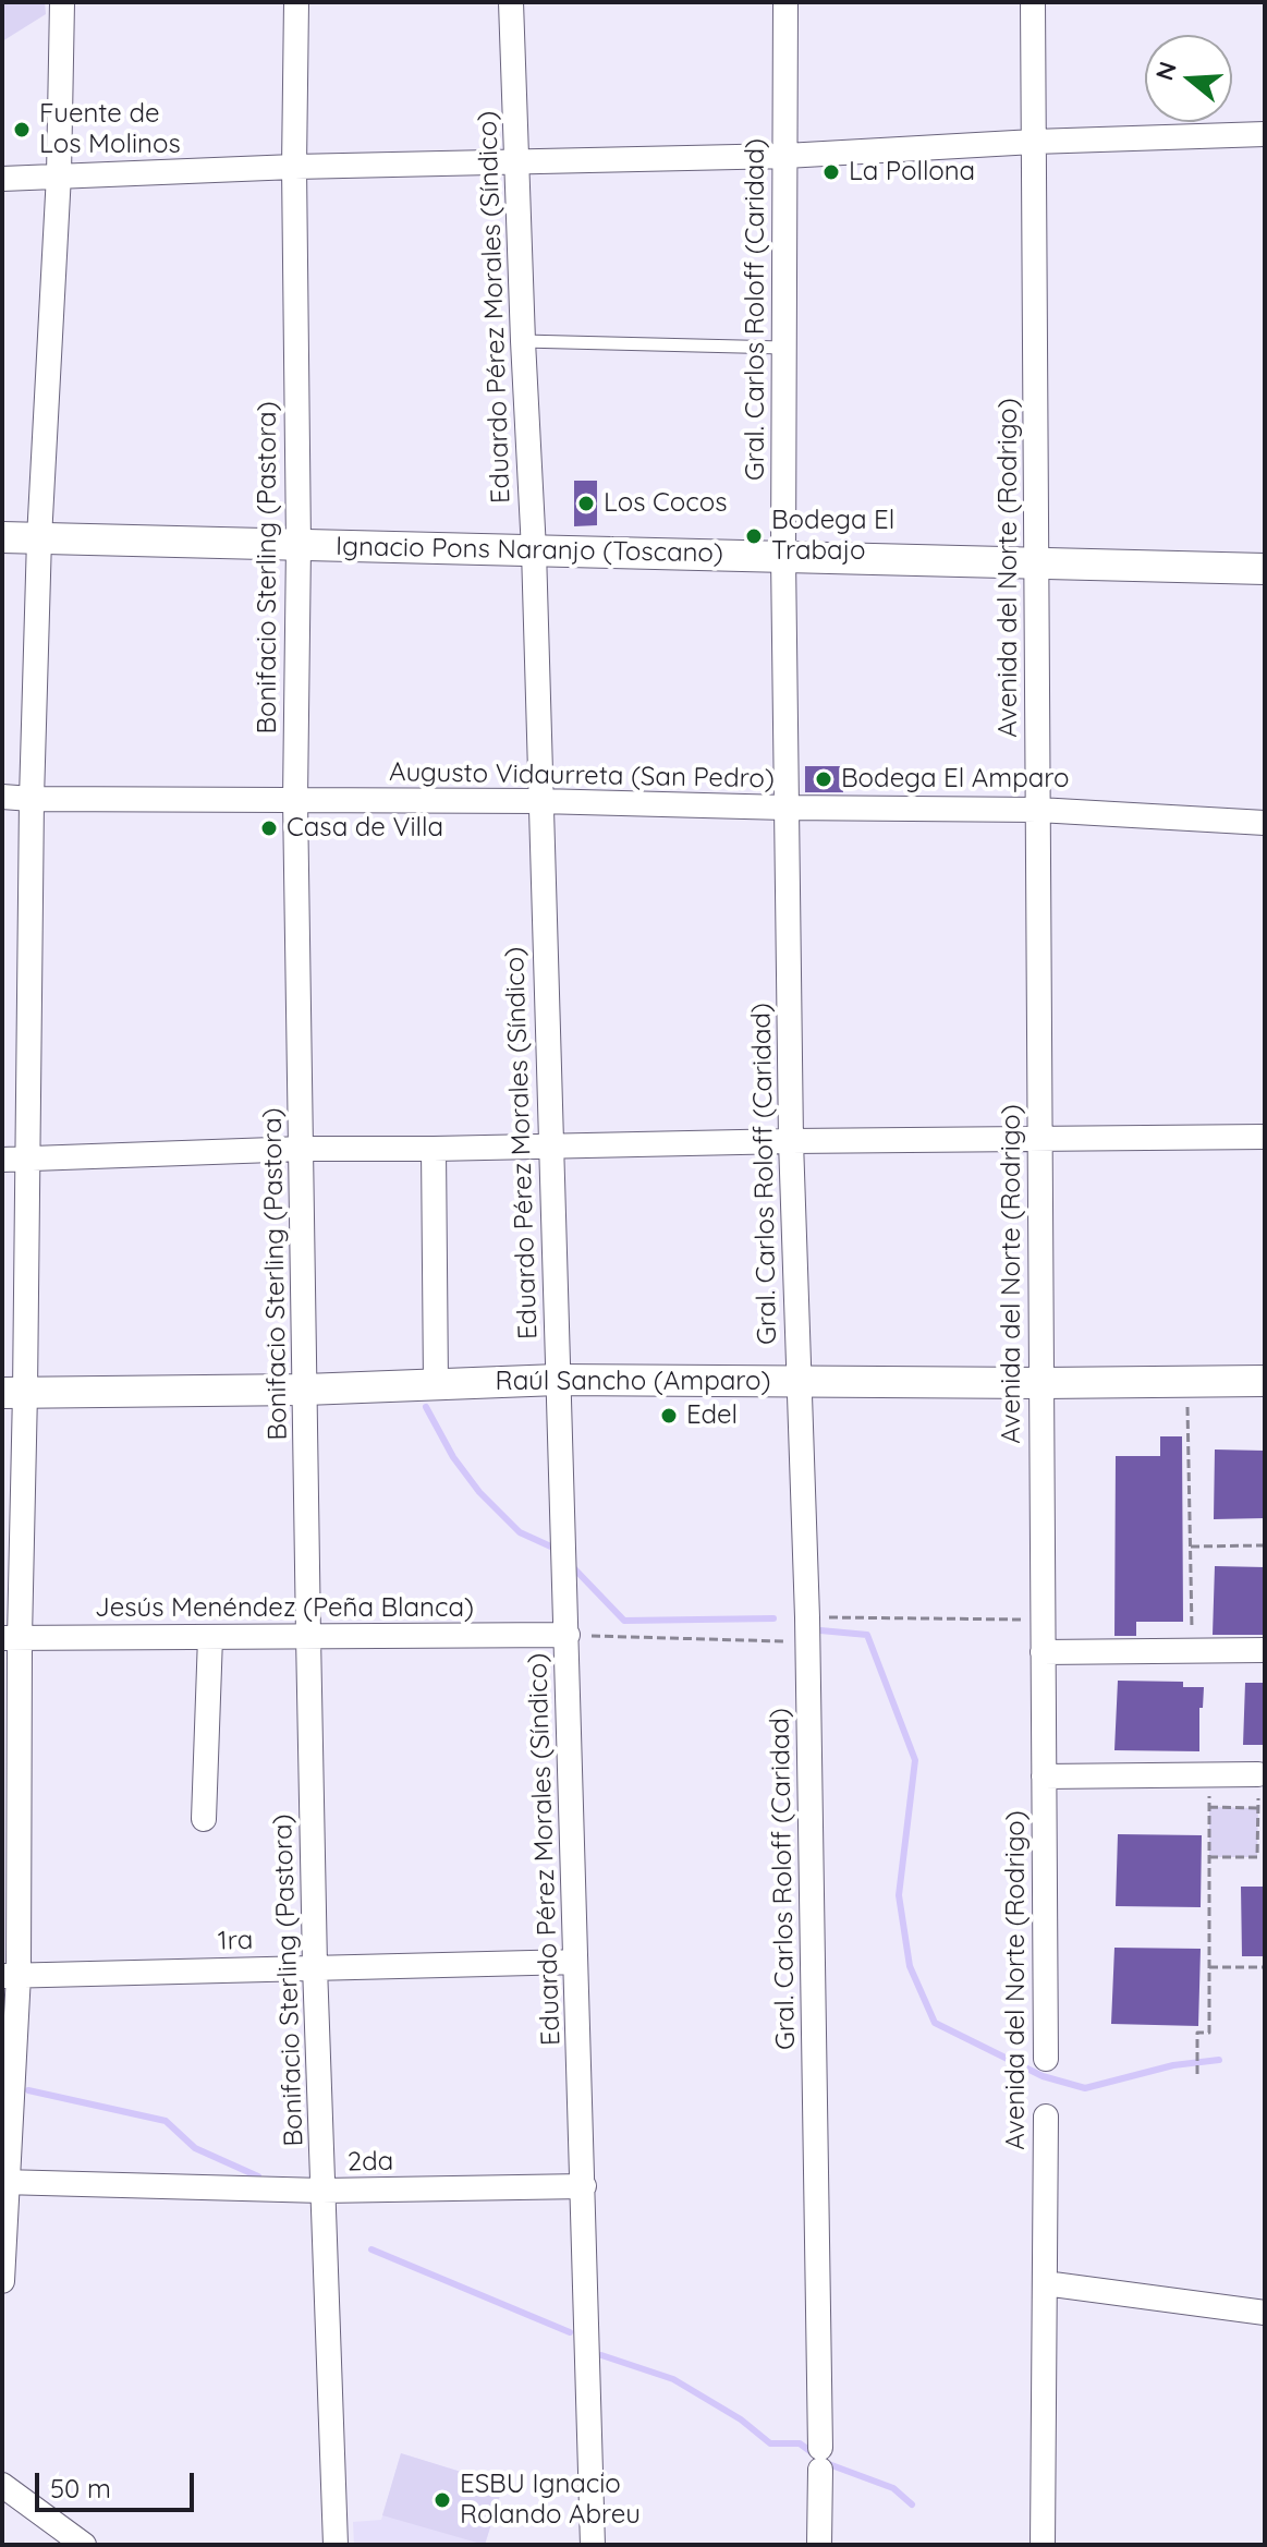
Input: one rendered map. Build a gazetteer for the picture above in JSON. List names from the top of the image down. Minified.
{"streets":{"street":["Eduardo Pérez Morales (Síndico)","Gral. Carlos Roloff (Caridad)","Ignacio Pons Naranjo (Toscano)","Bonifacio Sterling (Pastora)","Avenida del Norte (Rodrigo)","Augusto Vidaurreta (San Pedro)","Raúl Sancho (Amparo)","Jesús Menéndez (Peña Blanca)","1ra","2da"]},"crossings":[["Eduardo Pérez Morales (Síndico)","Ignacio Pons Naranjo (Toscano)"],["Eduardo Pérez Morales (Síndico)","Augusto Vidaurreta (San Pedro)"],["Eduardo Pérez Morales (Síndico)","Raúl Sancho (Amparo)"],["Eduardo Pérez Morales (Síndico)","Jesús Menéndez (Peña Blanca)"],["Eduardo Pérez Morales (Síndico)","1ra"],["Eduardo Pérez Morales (Síndico)","2da"],["Gral. Carlos Roloff (Caridad)","Ignacio Pons Naranjo (Toscano)"],["Gral. Carlos Roloff (Caridad)","Augusto Vidaurreta (San Pedro)"],["Gral. Carlos Roloff (Caridad)","Raúl Sancho (Amparo)"],["Ignacio Pons Naranjo (Toscano)","Bonifacio Sterling (Pastora)"],["Ignacio Pons Naranjo (Toscano)","Avenida del Norte (Rodrigo)"],["Bonifacio Sterling (Pastora)","Augusto Vidaurreta (San Pedro)"],["Bonifacio Sterling (Pastora)","Raúl Sancho (Amparo)"],["Bonifacio Sterling (Pastora)","Jesús Menéndez (Peña Blanca)"],["Bonifacio Sterling (Pastora)","1ra"],["Bonifacio Sterling (Pastora)","2da"],["Avenida del Norte (Rodrigo)","Augusto Vidaurreta (San Pedro)"],["Avenida del Norte (Rodrigo)","Raúl Sancho (Amparo)"]],"places":["Fuente de Los Molinos","La Pollona","Los Cocos","Bodega El Trabajo","Bodega El Amparo","Casa de Villa","Edel","ESBU Ignacio Rolando Abreu"],"scale_bar":"50 m","north":"left"}
